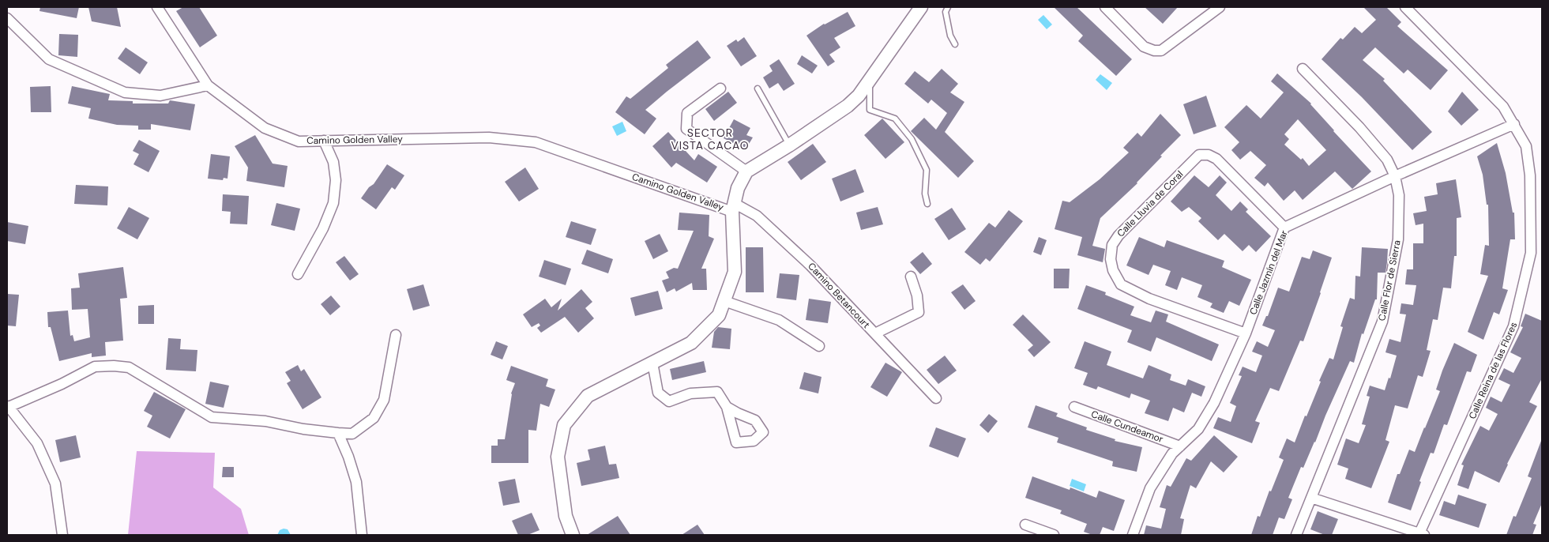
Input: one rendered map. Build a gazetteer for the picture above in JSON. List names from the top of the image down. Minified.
{"streets":{"street":["Camino Golden Valley","Calle Lluvia de Coral","Calle Jazmín del Mar","Calle Flor de Sierra","Camino Betancourt","Calle Reina de las Flores","Calle Cundeamor"]},"crossings":[["Camino Golden Valley","Camino Betancourt"],["Calle Lluvia de Coral","Calle Jazmín del Mar"],["Calle Jazmín del Mar","Calle Flor de Sierra"],["Calle Jazmín del Mar","Calle Reina de las Flores"],["Calle Jazmín del Mar","Calle Cundeamor"]],"districts":["SECTOR VISTA CACAO"]}
